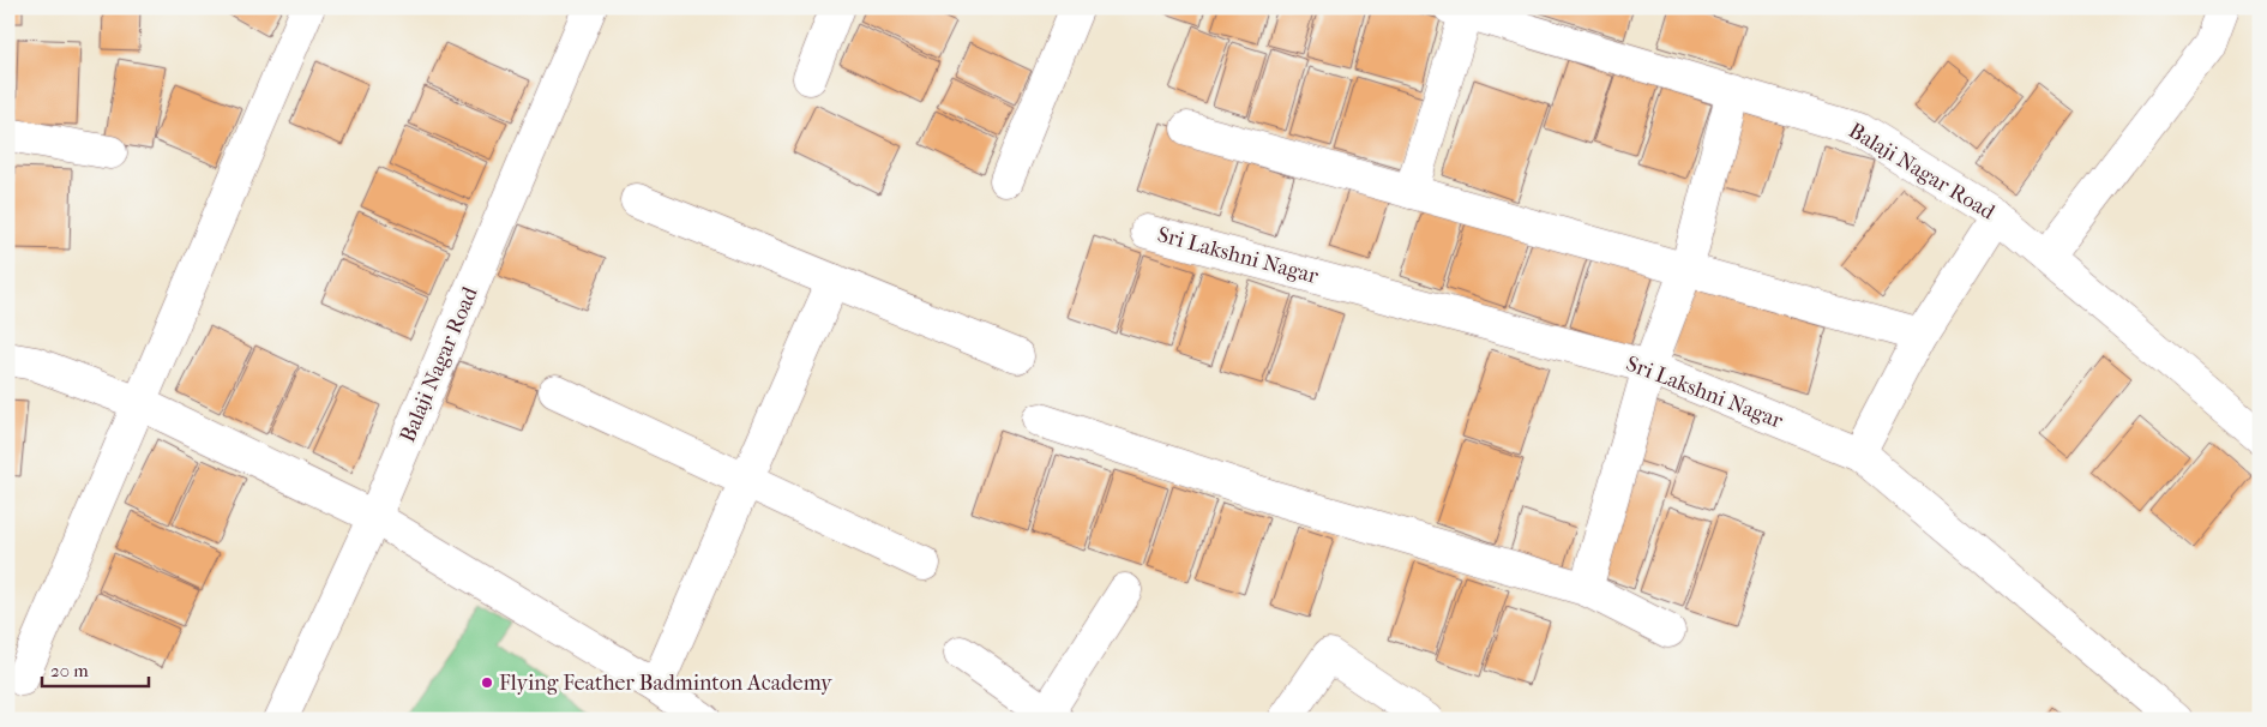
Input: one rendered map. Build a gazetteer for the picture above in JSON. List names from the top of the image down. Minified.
{"streets":{"street":["Balaji Nagar Road","Sri Lakshni Nagar"]},"places":["Flying Feather Badminton Academy"],"scale_bar":"20 m"}
